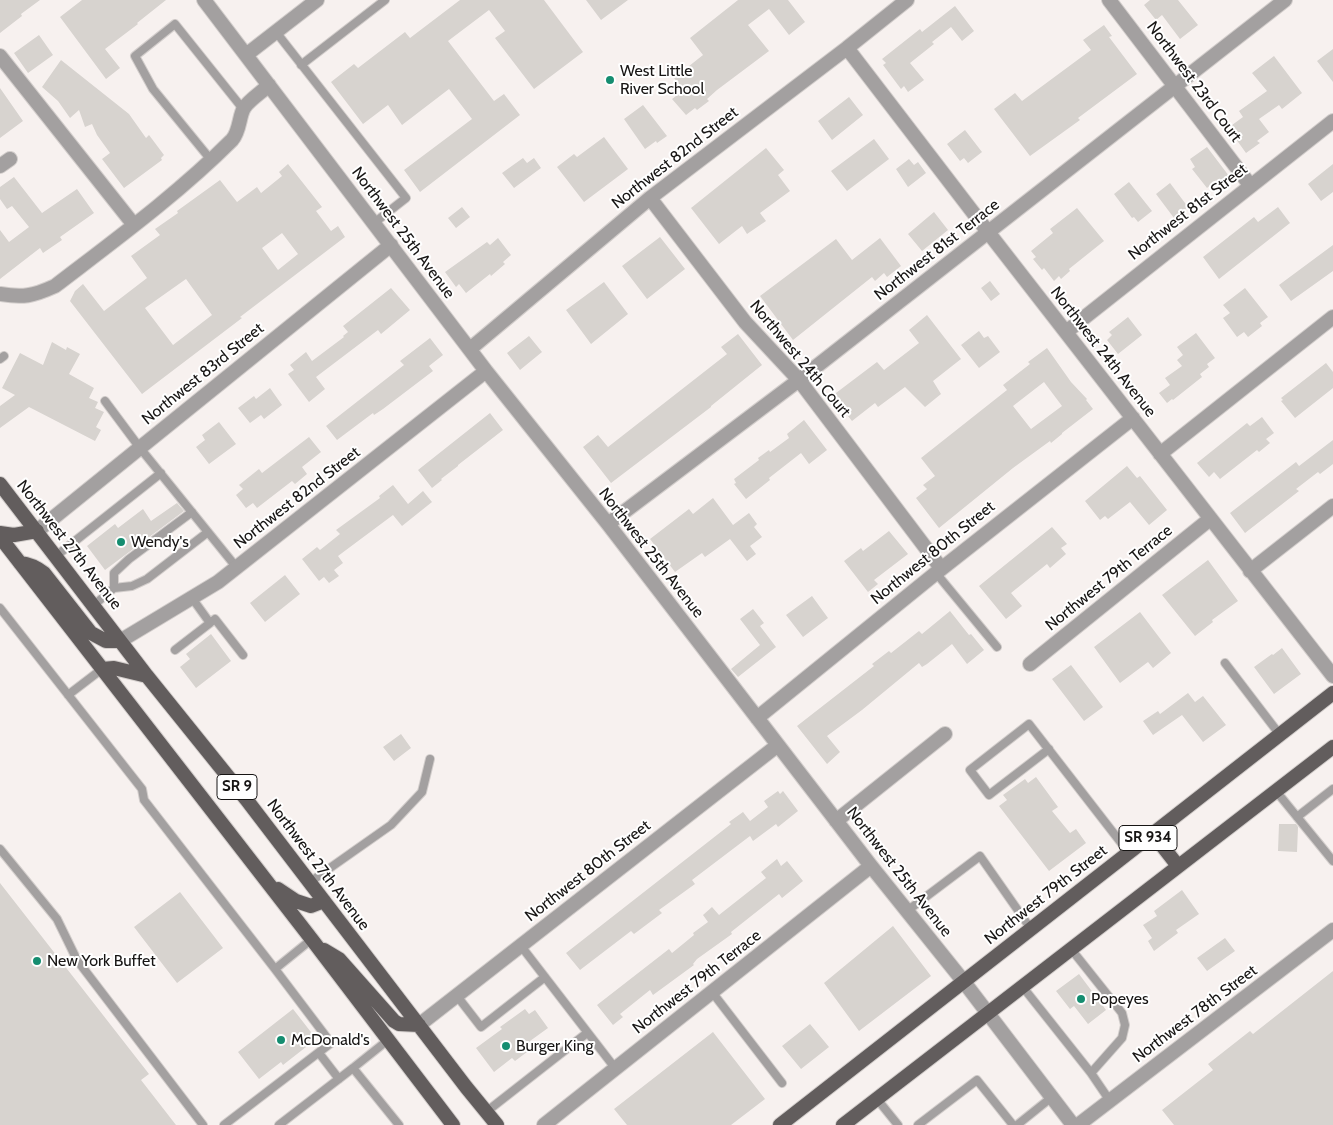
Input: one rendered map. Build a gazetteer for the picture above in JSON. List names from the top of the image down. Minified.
{"streets":{"main road":["Northwest 27th Avenue","SR 9","SR 934","Northwest 79th Street"],"street":["Northwest 23rd Court","Northwest 82nd Street","Northwest 81st Street","Northwest 25th Avenue","Northwest 81st Terrace","Northwest 24th Avenue","Northwest 24th Court","Northwest 83rd Street","Northwest 80th Street","Northwest 79th Terrace","Northwest 78th Street"]},"crossings":[["Northwest 23rd Court","Northwest 81st Street"],["Northwest 23rd Court","Northwest 81st Terrace"],["Northwest 82nd Street","Northwest 25th Avenue"],["Northwest 82nd Street","Northwest 24th Avenue"],["Northwest 82nd Street","Northwest 24th Court"],["Northwest 82nd Street","Northwest 27th Avenue"],["Northwest 81st Street","Northwest 24th Avenue"],["Northwest 25th Avenue","Northwest 81st Terrace"],["Northwest 25th Avenue","Northwest 83rd Street"],["Northwest 25th Avenue","Northwest 80th Street"],["Northwest 25th Avenue","Northwest 79th Terrace"],["Northwest 25th Avenue","SR 934"],["Northwest 25th Avenue","Northwest 79th Street"],["Northwest 81st Terrace","Northwest 24th Avenue"],["Northwest 81st Terrace","Northwest 24th Court"],["Northwest 24th Avenue","Northwest 80th Street"],["Northwest 24th Avenue","Northwest 79th Terrace"],["Northwest 24th Court","Northwest 80th Street"],["Northwest 83rd Street","Northwest 27th Avenue"],["Northwest 27th Avenue","Northwest 80th Street"]],"places":["West Little River School","Wendy's","New York Buffet","Popeyes","McDonald's","Burger King"]}
